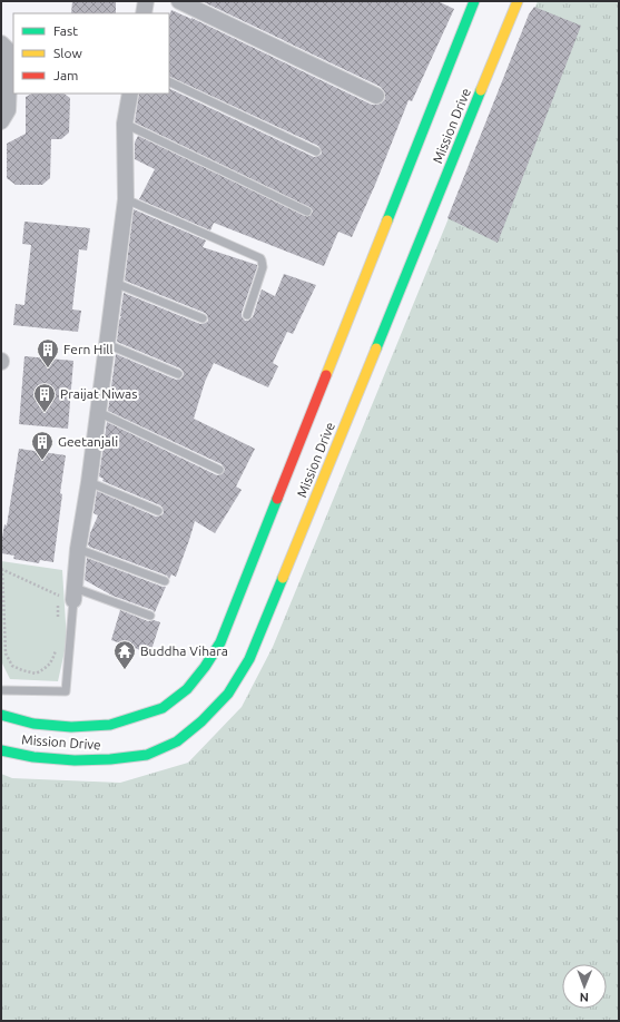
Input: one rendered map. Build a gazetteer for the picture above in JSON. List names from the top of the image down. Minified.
{"streets":{"street":["Mission Drive"]},"places":{"building":["Fern Hill","Praijat Niwas","Geetanjali"],"temple":["Buddha Vihara"]},"legend":["Fast","Slow","Jam"],"north":"bottom"}
